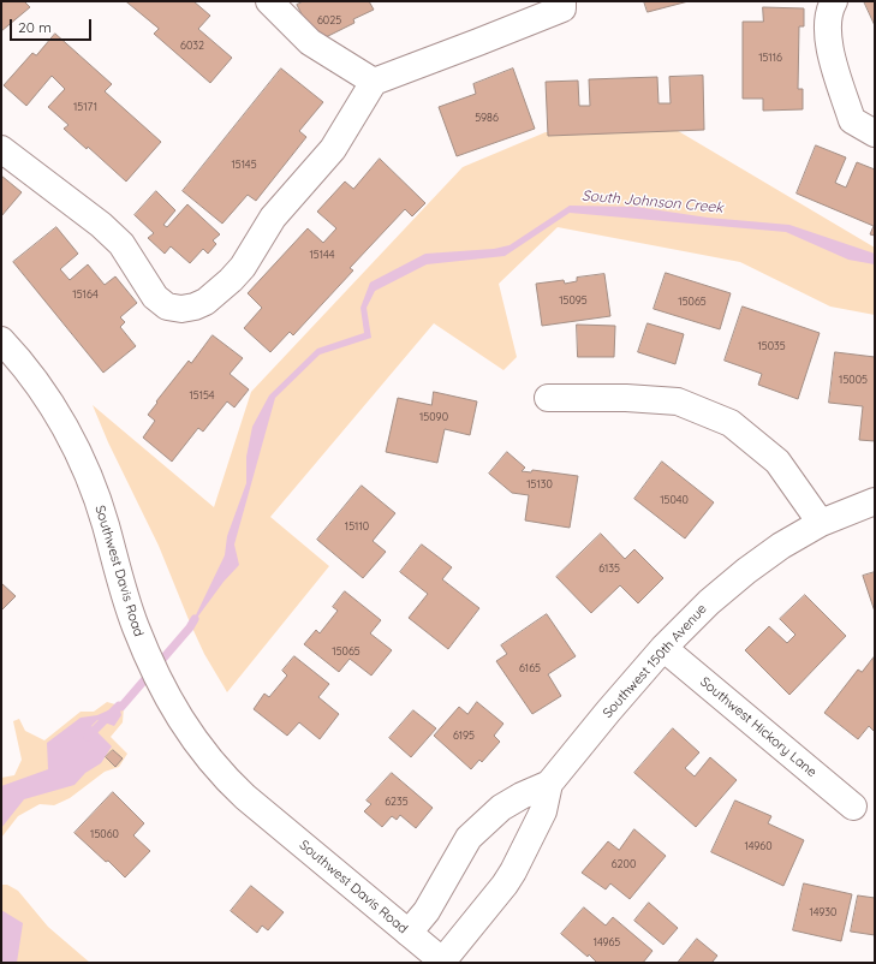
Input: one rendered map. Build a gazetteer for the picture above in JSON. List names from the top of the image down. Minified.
{"streets":{"street":["Southwest Davis Road","Southwest 150th Avenue","Southwest Hickory Lane"]},"crossings":[["Southwest Davis Road","Southwest 150th Avenue"],["Southwest 150th Avenue","Southwest Hickory Lane"]],"water":["South Johnson Creek"],"house_numbers":["6025","6032","15116","15171","5986","15145","15144","15164","15095","15065","15035","15005","15154","15090","15130","15040","15110","6135","15065","6165","6195","6235","15060","14960","6200","14930","14965"],"scale_bar":"20 m"}
